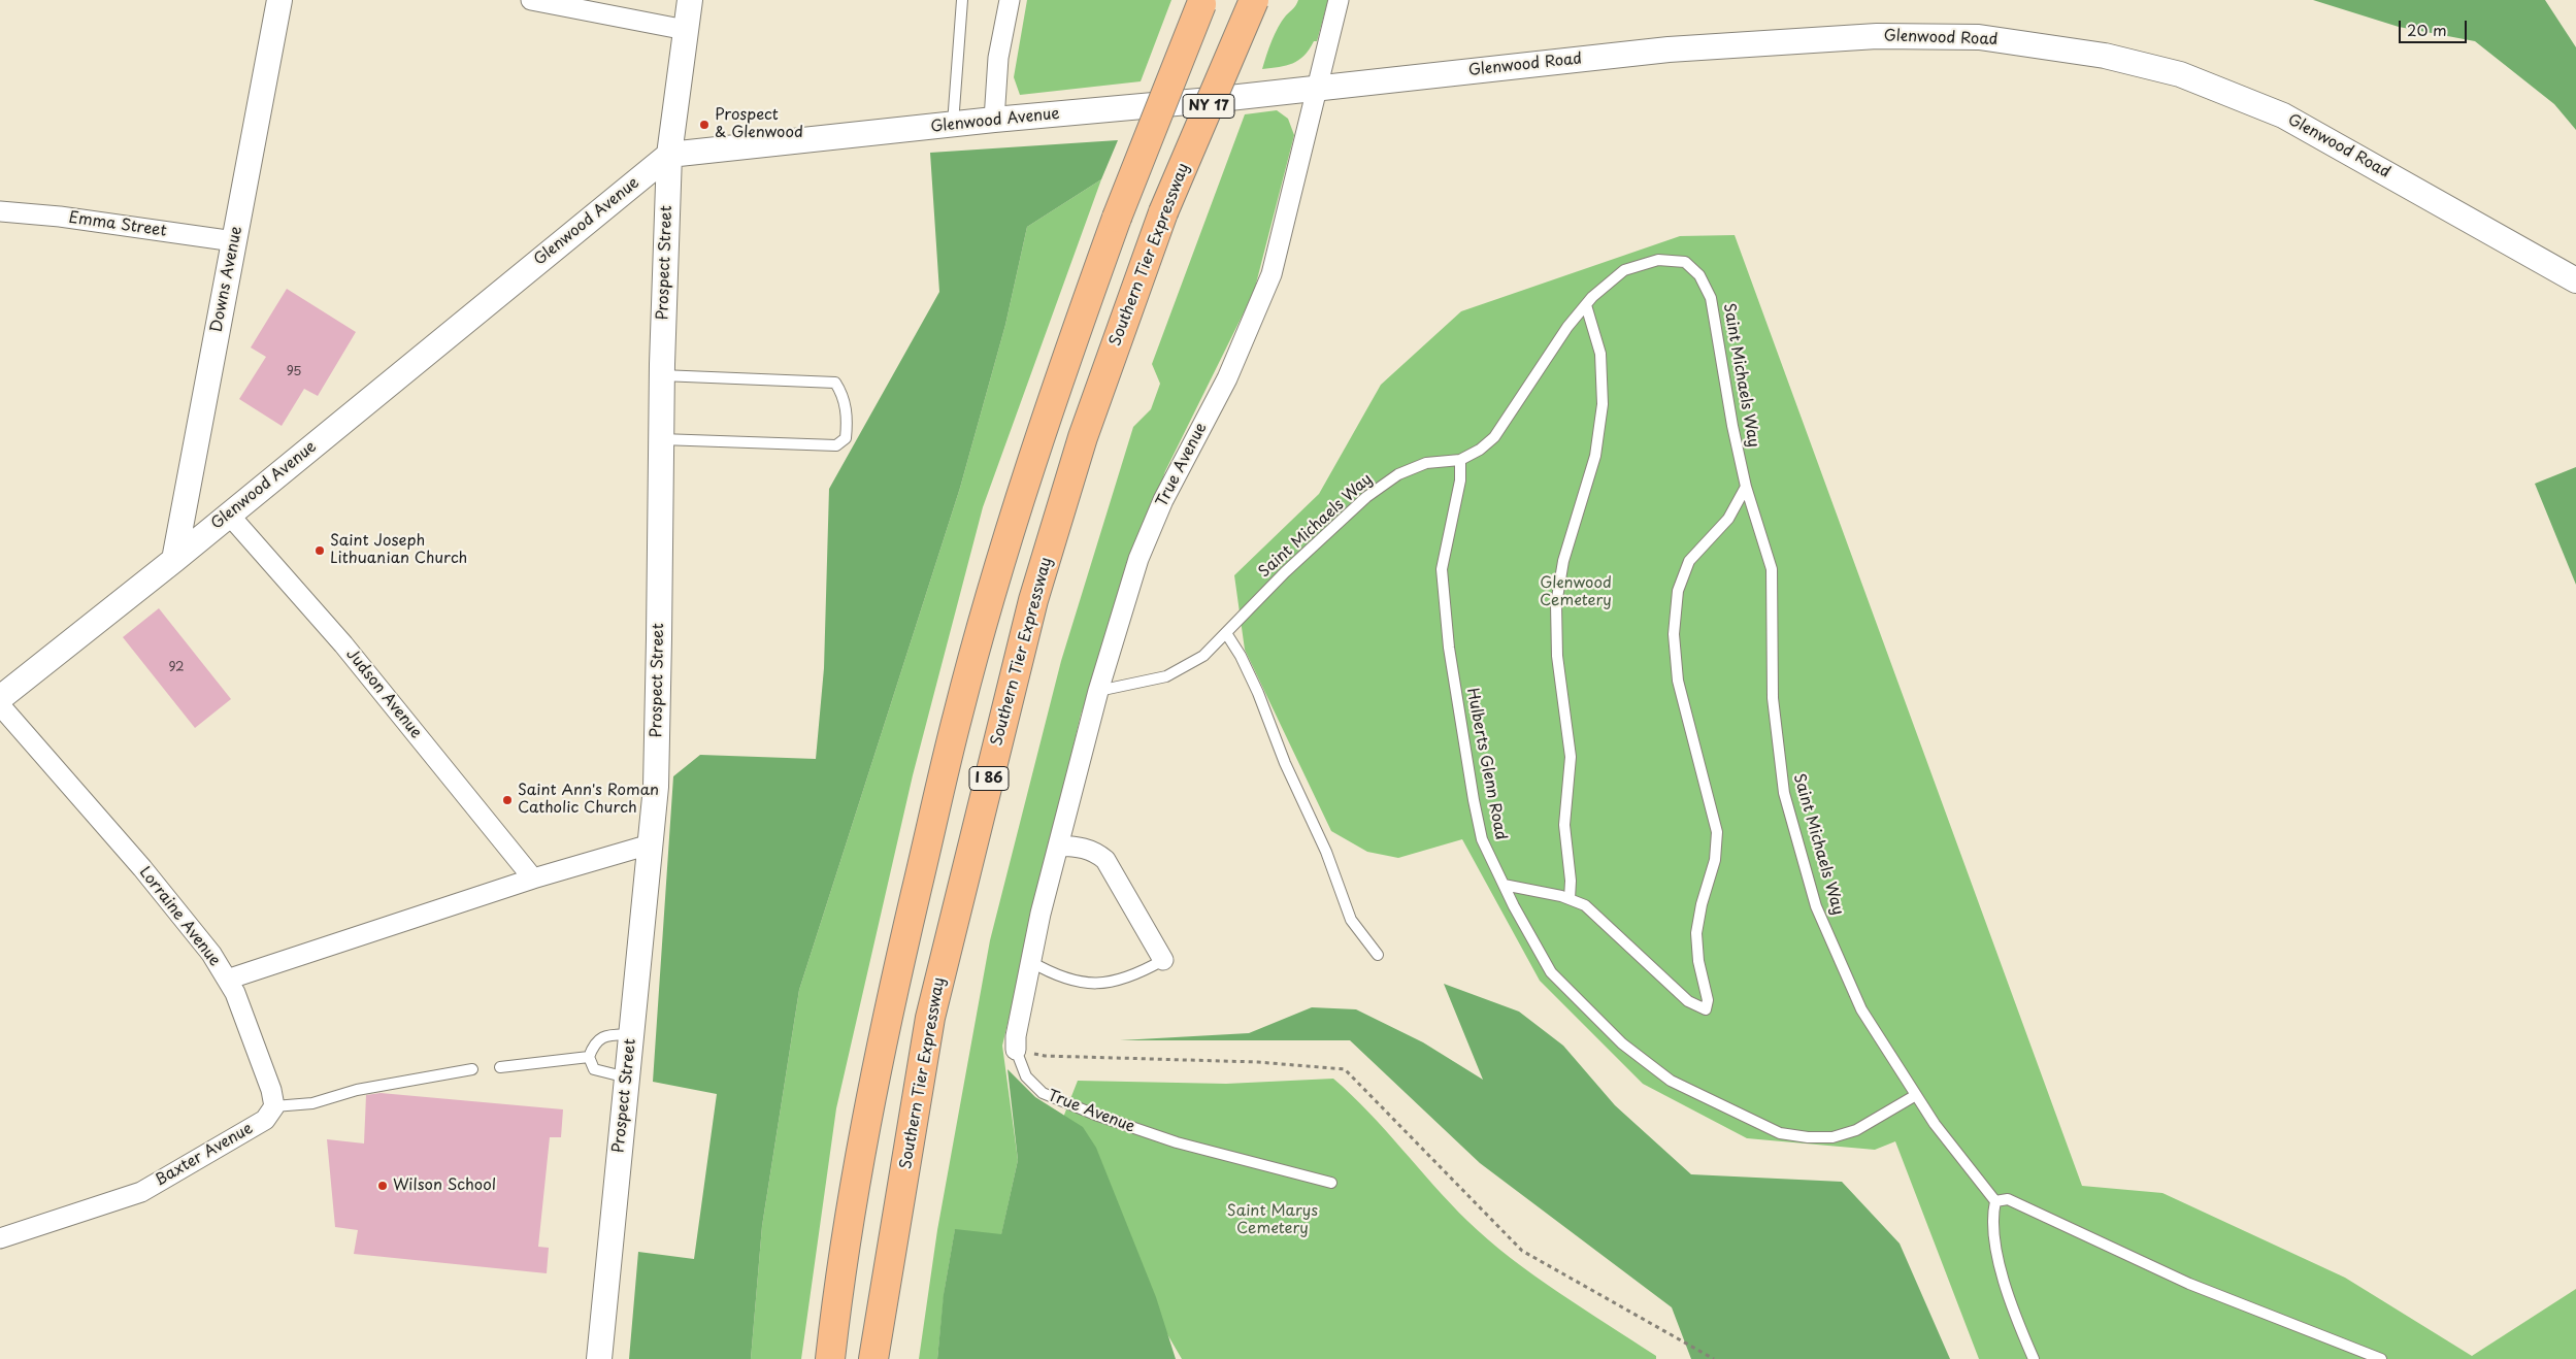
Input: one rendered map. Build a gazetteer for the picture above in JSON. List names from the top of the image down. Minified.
{"streets":{"highway":["NY 17","Southern Tier Expressway","I 86"],"street":["Glenwood Road","Glenwood Avenue","Emma Street","Prospect Street","Downs Avenue","True Avenue","Judson Avenue","Lorraine Avenue","Baxter Avenue"],"lane":["Saint Michaels Way","Hulberts Glenn Road"]},"crossings":[["Glenwood Road","Glenwood Avenue"],["Glenwood Road","True Avenue"],["Glenwood Avenue","Prospect Street"],["Glenwood Avenue","Downs Avenue"],["Glenwood Avenue","True Avenue"],["Glenwood Avenue","Judson Avenue"],["Emma Street","Downs Avenue"],["Saint Michaels Way","True Avenue"],["Saint Michaels Way","Hulberts Glenn Road"],["Judson Avenue","Lorraine Avenue"]],"parks":["Glenwood Cemetery","Saint Marys Cemetery"],"places":["Prospect & Glenwood","Saint Joseph Lithuanian Church","Saint Ann's Roman Catholic Church","Wilson School"],"house_numbers":["95","92"],"scale_bar":"20 m"}
